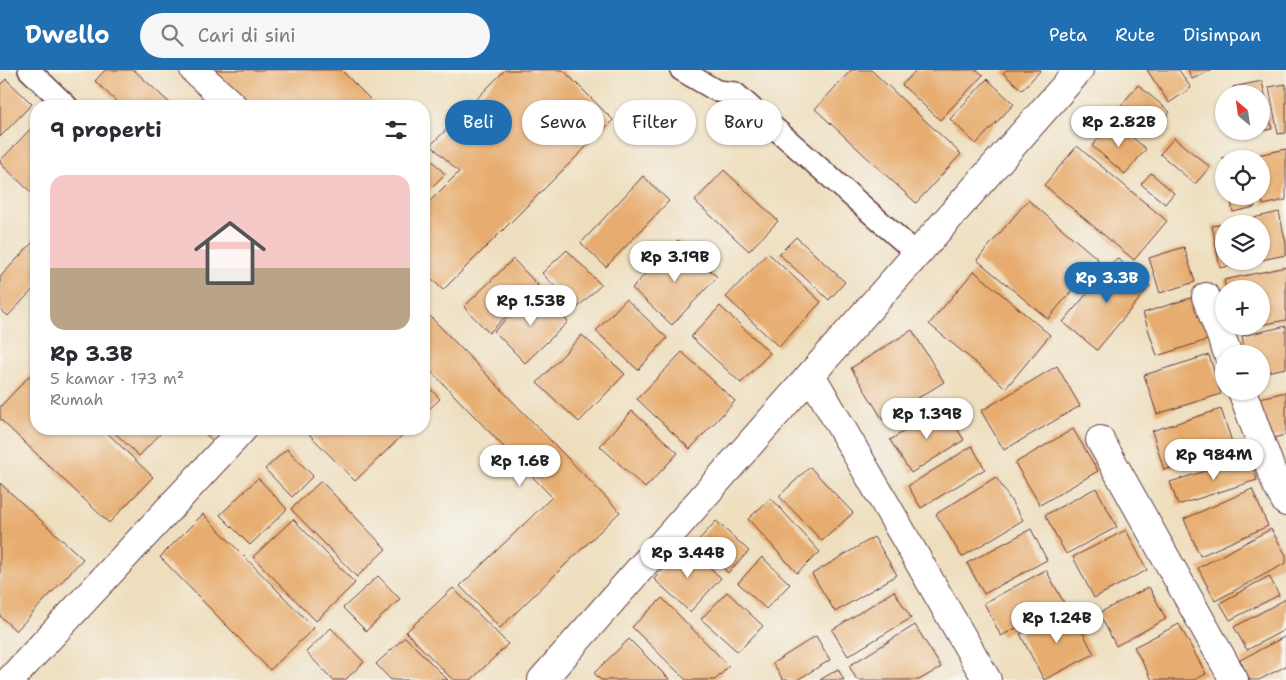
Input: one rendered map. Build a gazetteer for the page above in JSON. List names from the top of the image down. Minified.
{"north":"top left","page":{"header":"Dwello","search":"Cari di sini","nav":["Peta","Rute","Disimpan"],"map_buttons":["+","−"],"chip":["Beli","Sewa","Filter","Baru"],"heading":"9 properti","price":["Rp 2.82B","Rp 3.19B","Rp 3.3B","Rp 1.53B","Rp 1.39B","Rp 984M","Rp 1.6B","Rp 3.44B","Rp 1.24B"],"list":[{"name":"Rp 3.3B","note":"5 kamar · 173 m² · Rumah"}]}}
